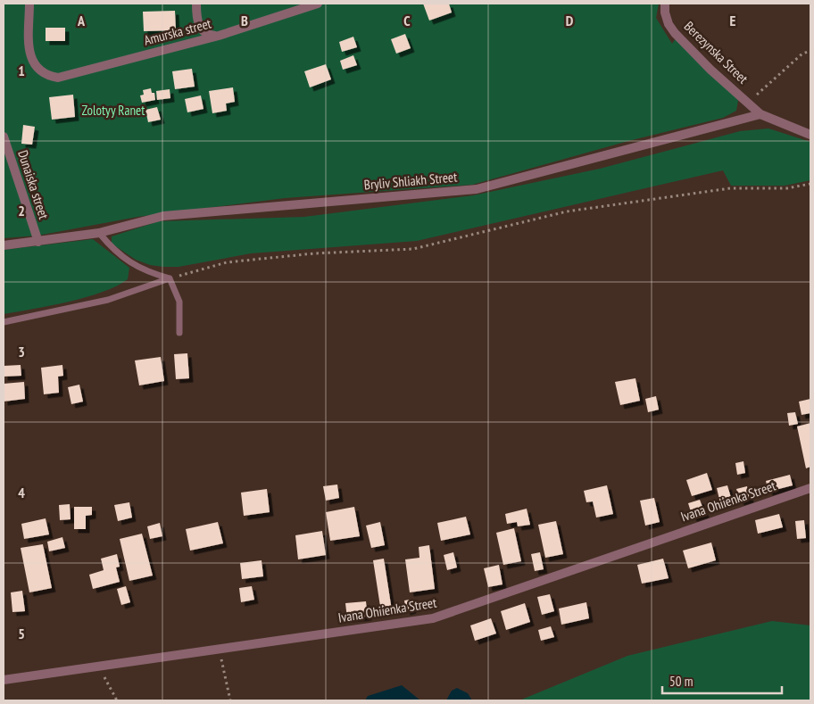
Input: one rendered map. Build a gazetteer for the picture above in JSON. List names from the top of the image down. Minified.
{"streets":{"street":["Amurska street","Berezynska Street","Bryliv Shliakh Street","Dunaiska street","Ivana Ohiienka Street"]},"crossings":[["Berezynska Street","Bryliv Shliakh Street"],["Bryliv Shliakh Street","Dunaiska street"]],"parks":["Zolotyy Ranet"],"scale_bar":"50 m","grid":{"columns":["A","B","C","D","E"],"rows":["1","2","3","4","5"]}}
